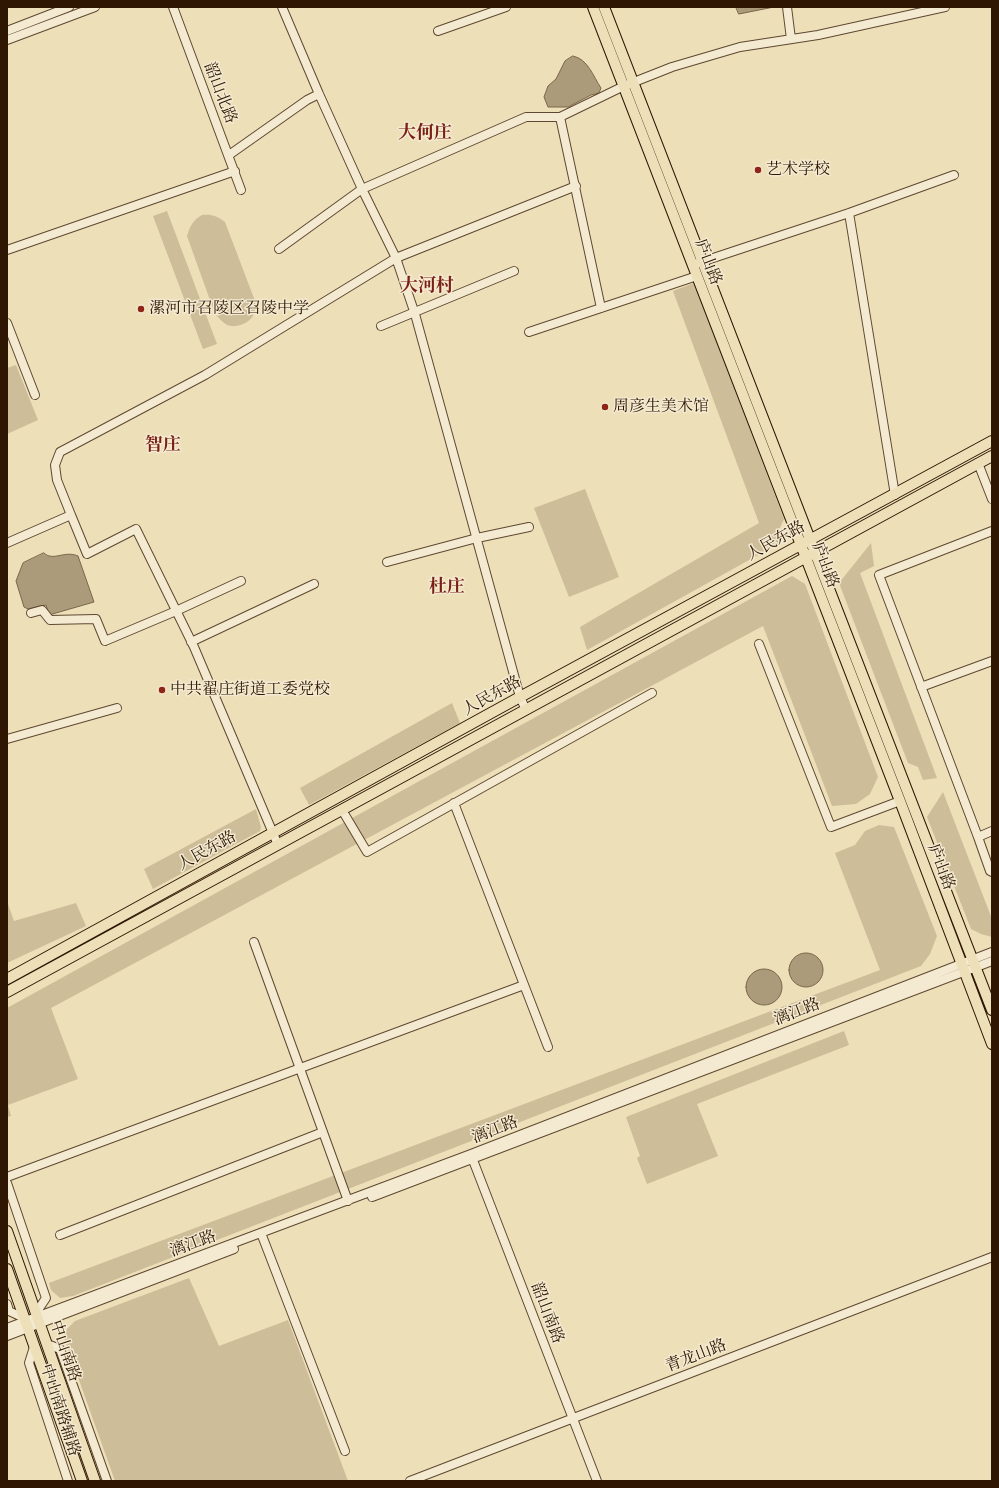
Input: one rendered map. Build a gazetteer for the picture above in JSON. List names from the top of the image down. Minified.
{"streets":{"main road":["庐山路","人民东路","中山南路"],"street":["韶山北路","漓江路","韶山南路","青龙山路","中山南路辅路"]},"crossings":[["庐山路","人民东路"],["庐山路","漓江路"],["漓江路","韶山南路"],["漓江路","中山南路"],["韶山南路","青龙山路"],["中山南路","中山南路辅路"]],"districts":["大何庄","大河村","智庄","杜庄"],"places":["艺术学校","漯河市召陵区召陵中学","周彦生美术馆","中共翟庄街道工委党校"]}
